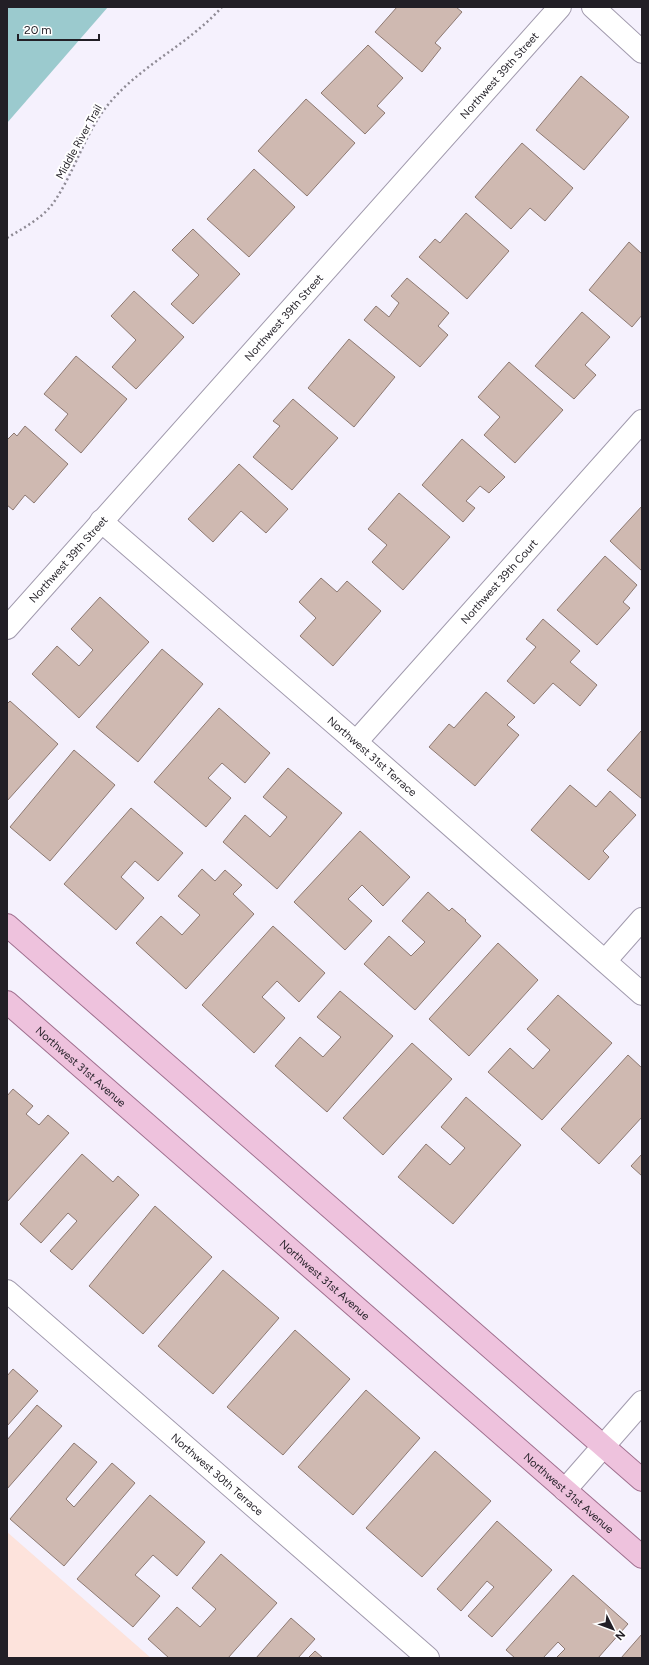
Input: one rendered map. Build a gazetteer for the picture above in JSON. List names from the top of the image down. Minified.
{"streets":{"main road":["Northwest 31st Avenue"],"street":["Northwest 39th Street","Northwest 39th Court","Northwest 31st Terrace","Northwest 30th Terrace"],"path":["Middle River Trail"]},"crossings":[["Northwest 39th Street","Northwest 31st Terrace"],["Northwest 39th Court","Northwest 31st Terrace"]],"scale_bar":"20 m","north":"bottom right"}
